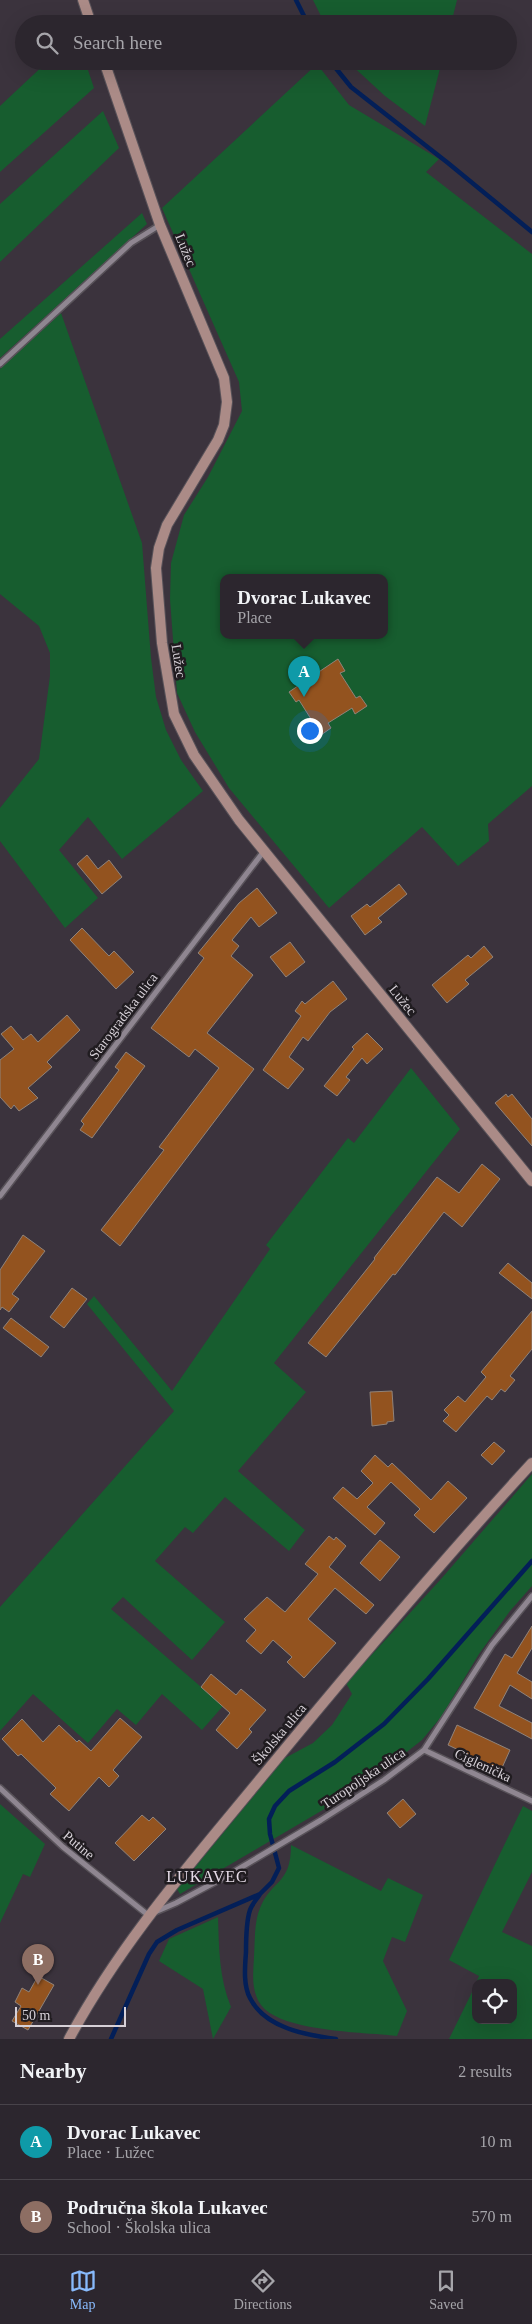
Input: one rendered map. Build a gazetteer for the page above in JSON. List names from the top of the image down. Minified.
{"streets":{"street":["Lužec","Starogradska ulica","Školska ulica","Ciglenička","Turopoljska ulica","Putine"]},"crossings":[["Lužec","Starogradska ulica"],["Školska ulica","Turopoljska ulica"],["Školska ulica","Putine"],["Ciglenička","Turopoljska ulica"],["Turopoljska ulica","Putine"]],"districts":["LUKAVEC"],"scale_bar":"50 m","page":{"search":"Search here","popup":["Dvorac Lukavec","Place"],"pins":["A","B"],"scale":"50 m","heading":["Nearby","2 results"],"list":[{"mark":"A","name":"Dvorac Lukavec","note":"Place · Lužec","value":"10 m"},{"mark":"B","name":"Područna škola Lukavec","note":"School · Školska ulica","value":"570 m"}],"nav":["Map","Directions","Saved"]}}
